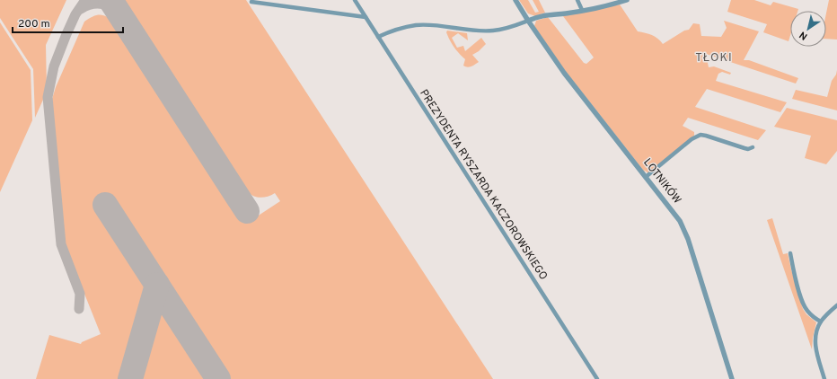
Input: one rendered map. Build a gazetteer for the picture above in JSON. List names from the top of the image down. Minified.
{"streets":{"street":["LOTNIKÓW","PREZYDENTA RYSZARDA KACZOROWSKIEGO"]},"districts":["TŁOKI"],"scale_bar":"200 m","north":"bottom left"}
